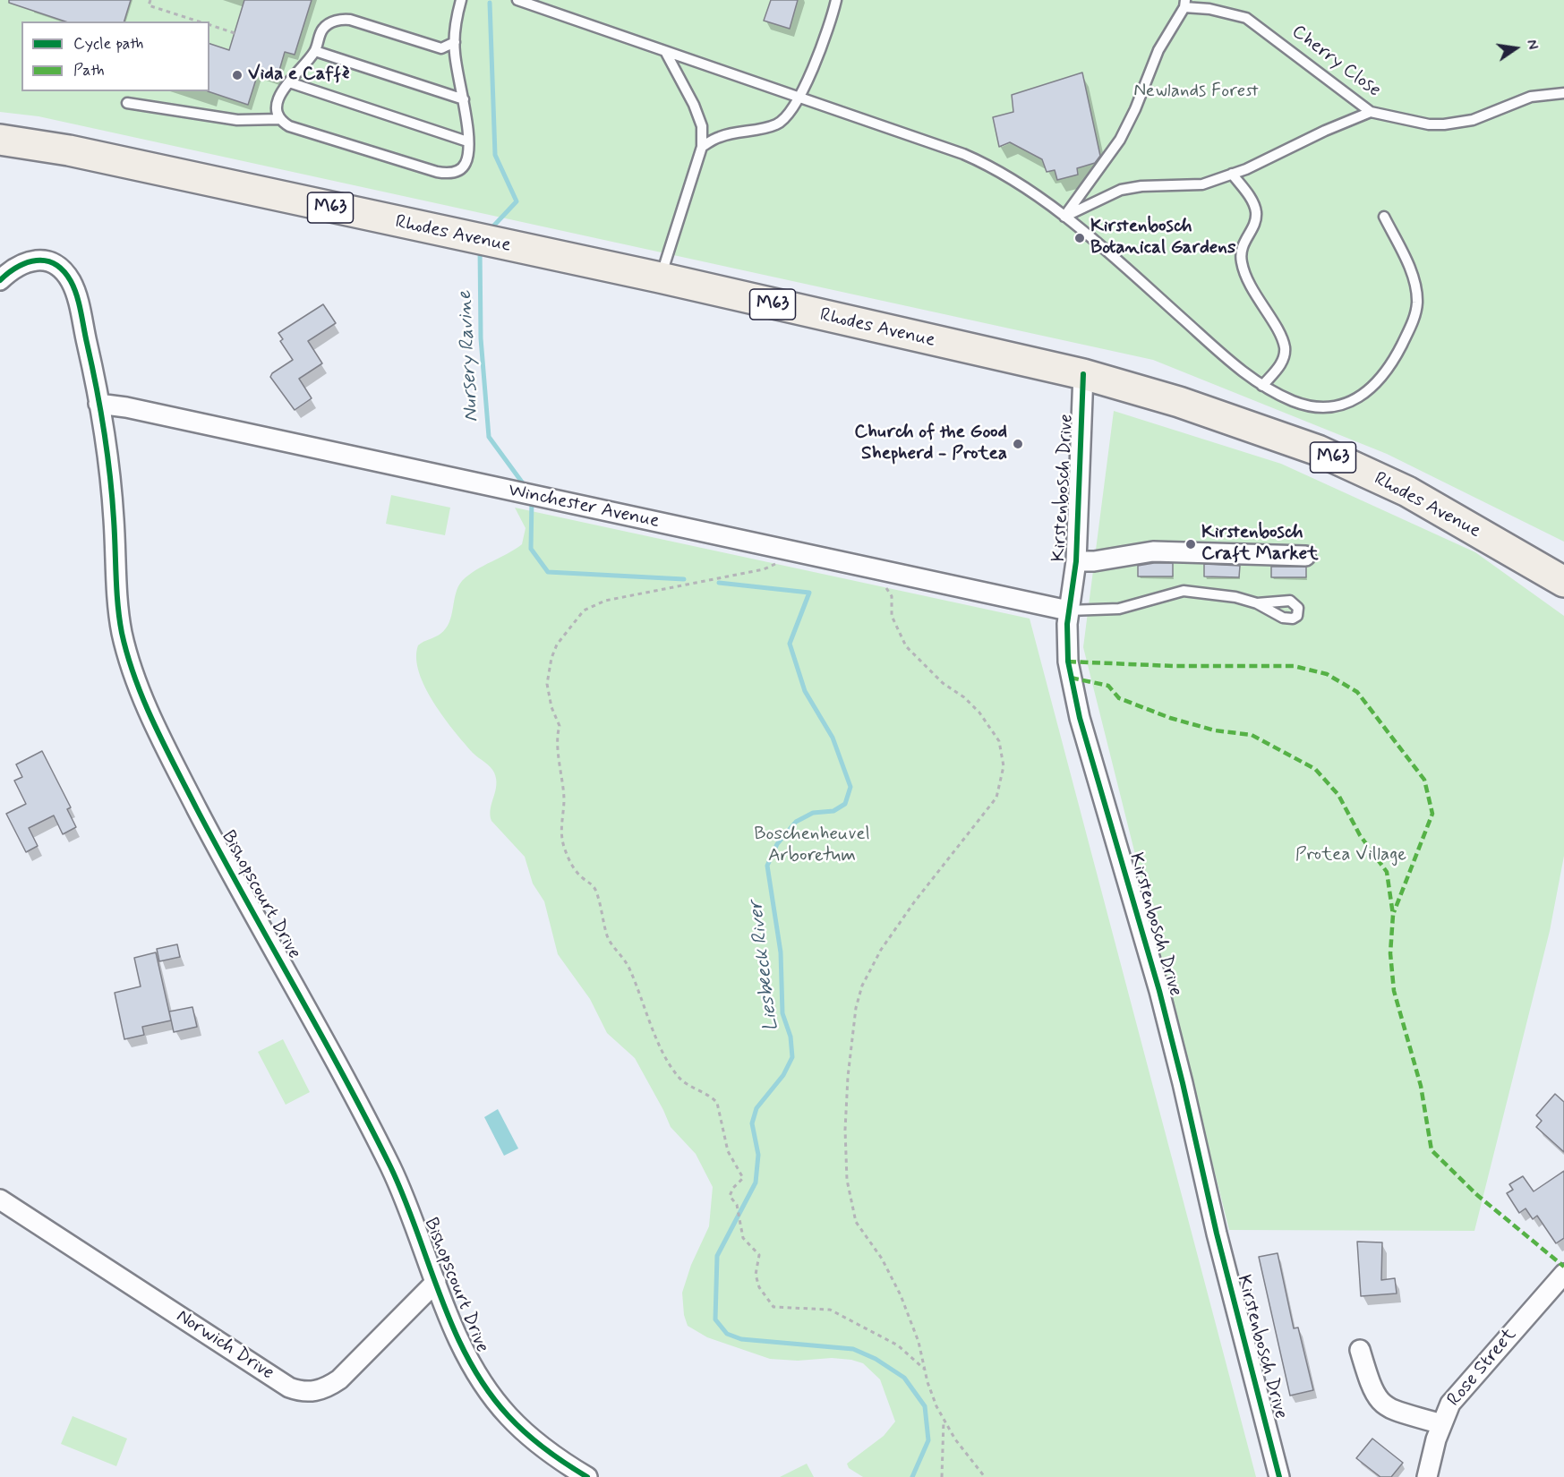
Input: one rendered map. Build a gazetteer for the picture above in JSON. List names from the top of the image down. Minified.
{"streets":{"main road":["M63","Rhodes Avenue"],"street":["Kirstenbosch Drive","Winchester Avenue","Bishopscourt Drive","Norwich Drive","Rose Street"],"lane":["Cherry Close"]},"crossings":[["Rhodes Avenue","Kirstenbosch Drive"],["Kirstenbosch Drive","Winchester Avenue"],["Winchester Avenue","Bishopscourt Drive"],["Bishopscourt Drive","Norwich Drive"]],"water":["Nursery Ravine","Liesbeeck River"],"parks":["Newlands Forest","Boschenheuvel Arboretum","Protea Village"],"places":["Vida e Caffè","Kirstenbosch Botanical Gardens","Church of the Good Shepherd - Protea","Kirstenbosch Craft Market"],"legend":["Cycle path","Path"],"north":"right"}
